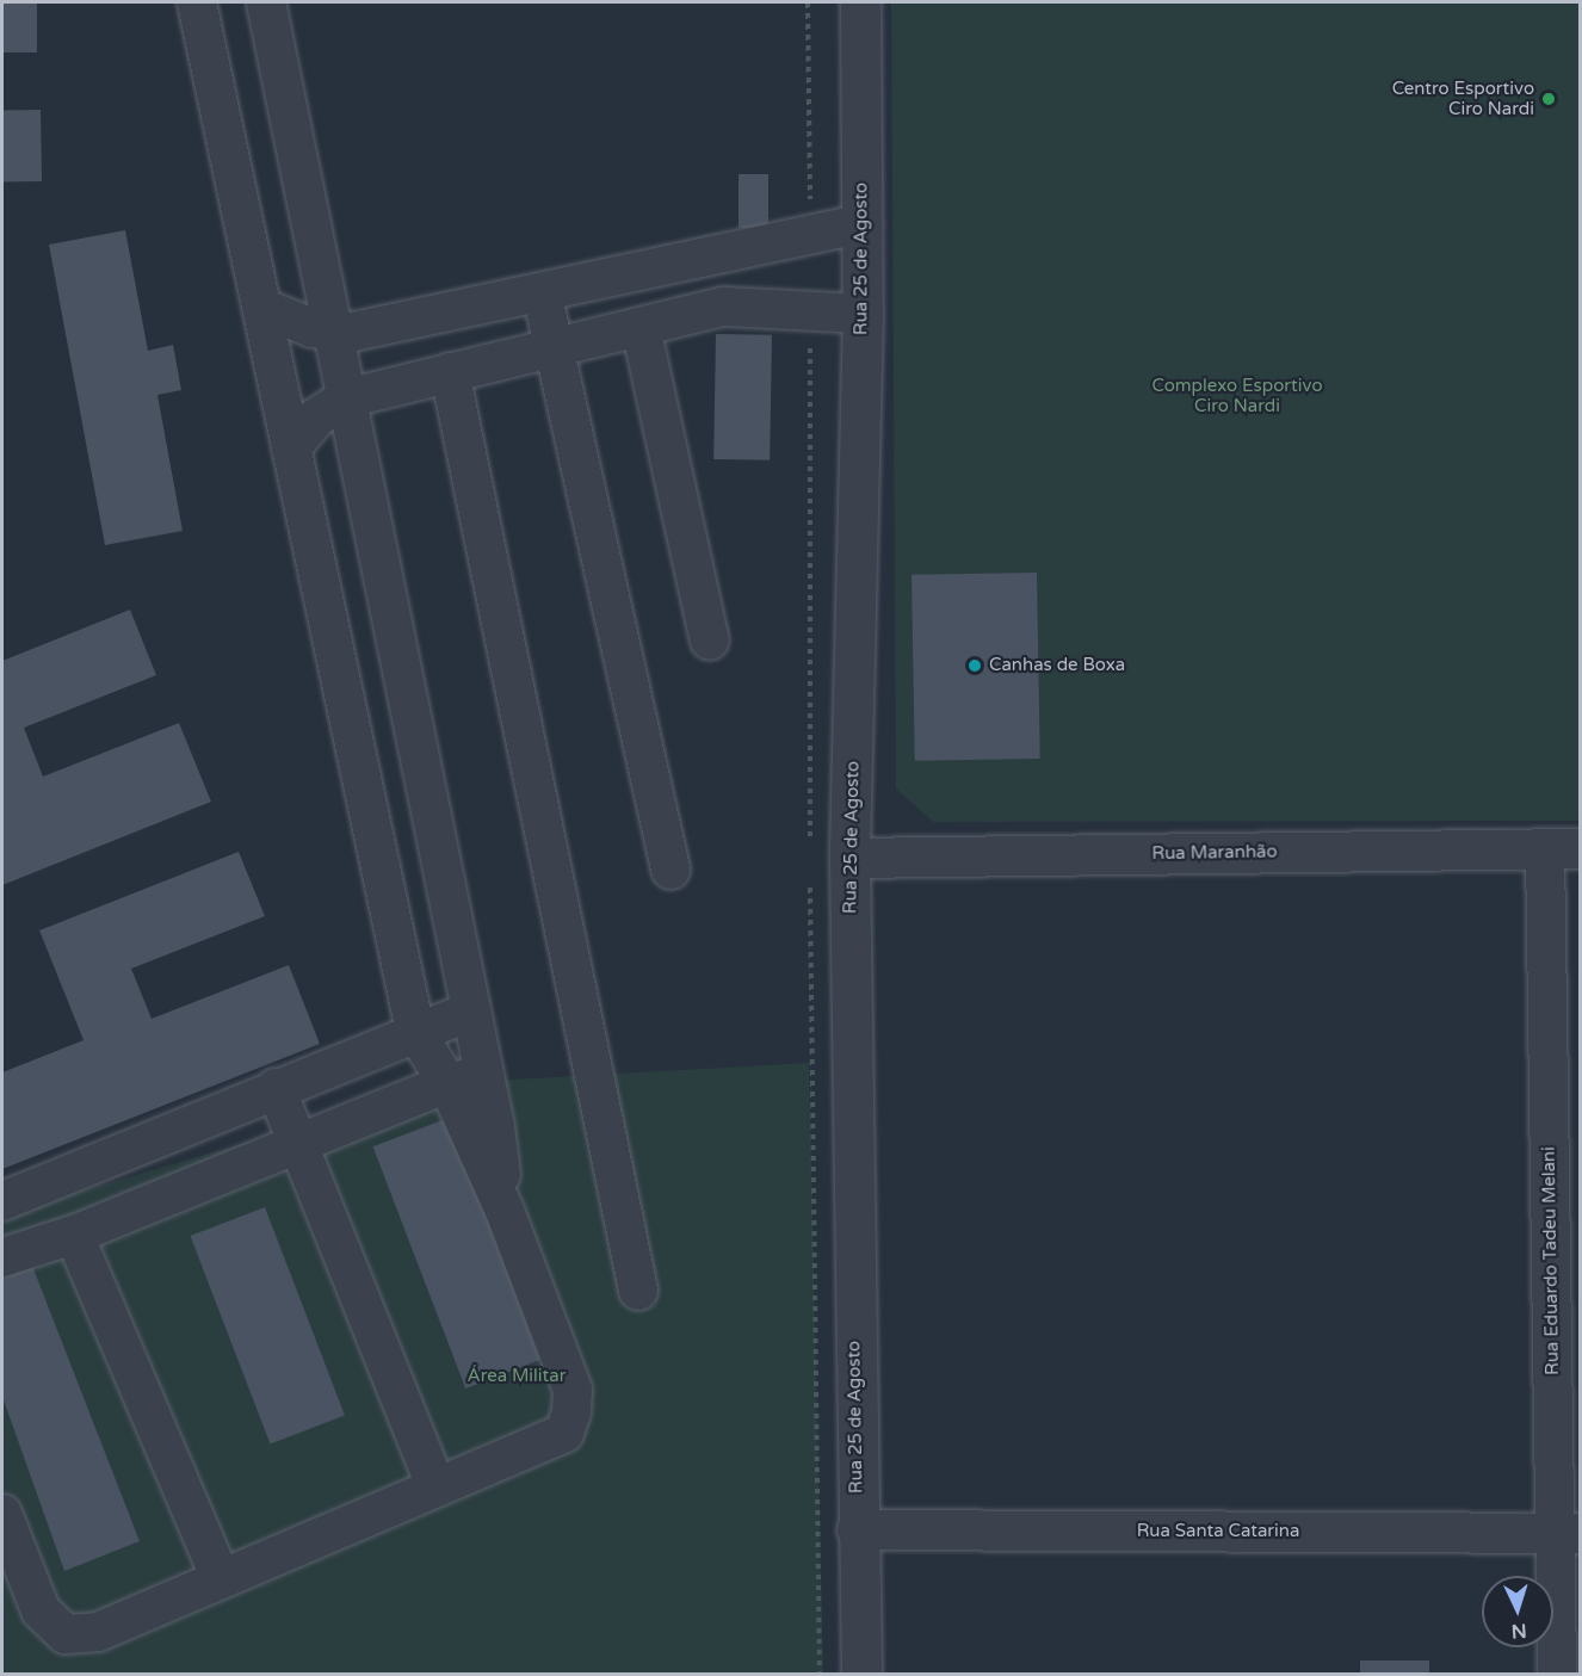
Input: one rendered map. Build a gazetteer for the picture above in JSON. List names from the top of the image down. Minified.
{"streets":{"street":["Rua 25 de Agosto","Rua Maranhão","Rua Eduardo Tadeu Melani","Rua Santa Catarina"]},"crossings":[["Rua 25 de Agosto","Rua Maranhão"],["Rua 25 de Agosto","Rua Santa Catarina"],["Rua Maranhão","Rua Eduardo Tadeu Melani"],["Rua Eduardo Tadeu Melani","Rua Santa Catarina"]],"parks":["Complexo Esportivo Ciro Nardi","Área Militar"],"places":["Centro Esportivo Ciro Nardi","Canhas de Boxa"],"north":"bottom"}
